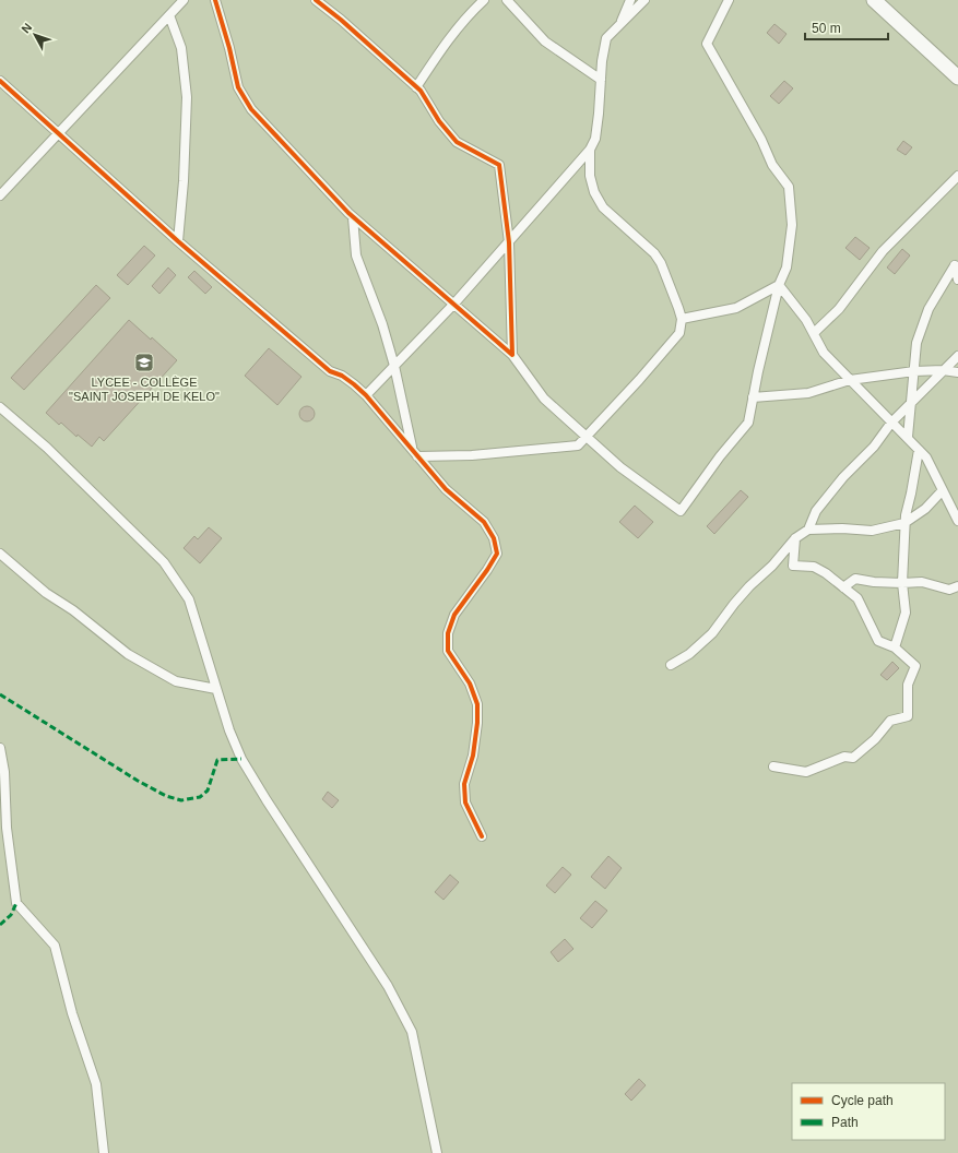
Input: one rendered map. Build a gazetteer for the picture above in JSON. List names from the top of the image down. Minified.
{"places":{"school or university":["LYCEE - COLLÈGE \"SAINT JOSEPH DE KELO\""]},"legend":["Cycle path","Path"],"scale_bar":"50 m","north":"top left"}
